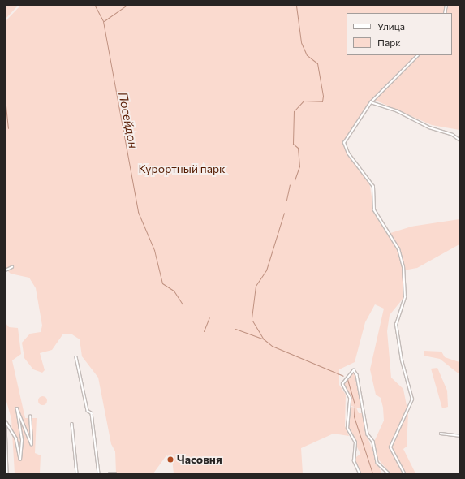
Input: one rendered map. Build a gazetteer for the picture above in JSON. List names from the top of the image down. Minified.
{"water":["Посейдон"],"parks":["Курортный парк"],"places":["Часовня"],"legend":["Улица","Парк"]}
